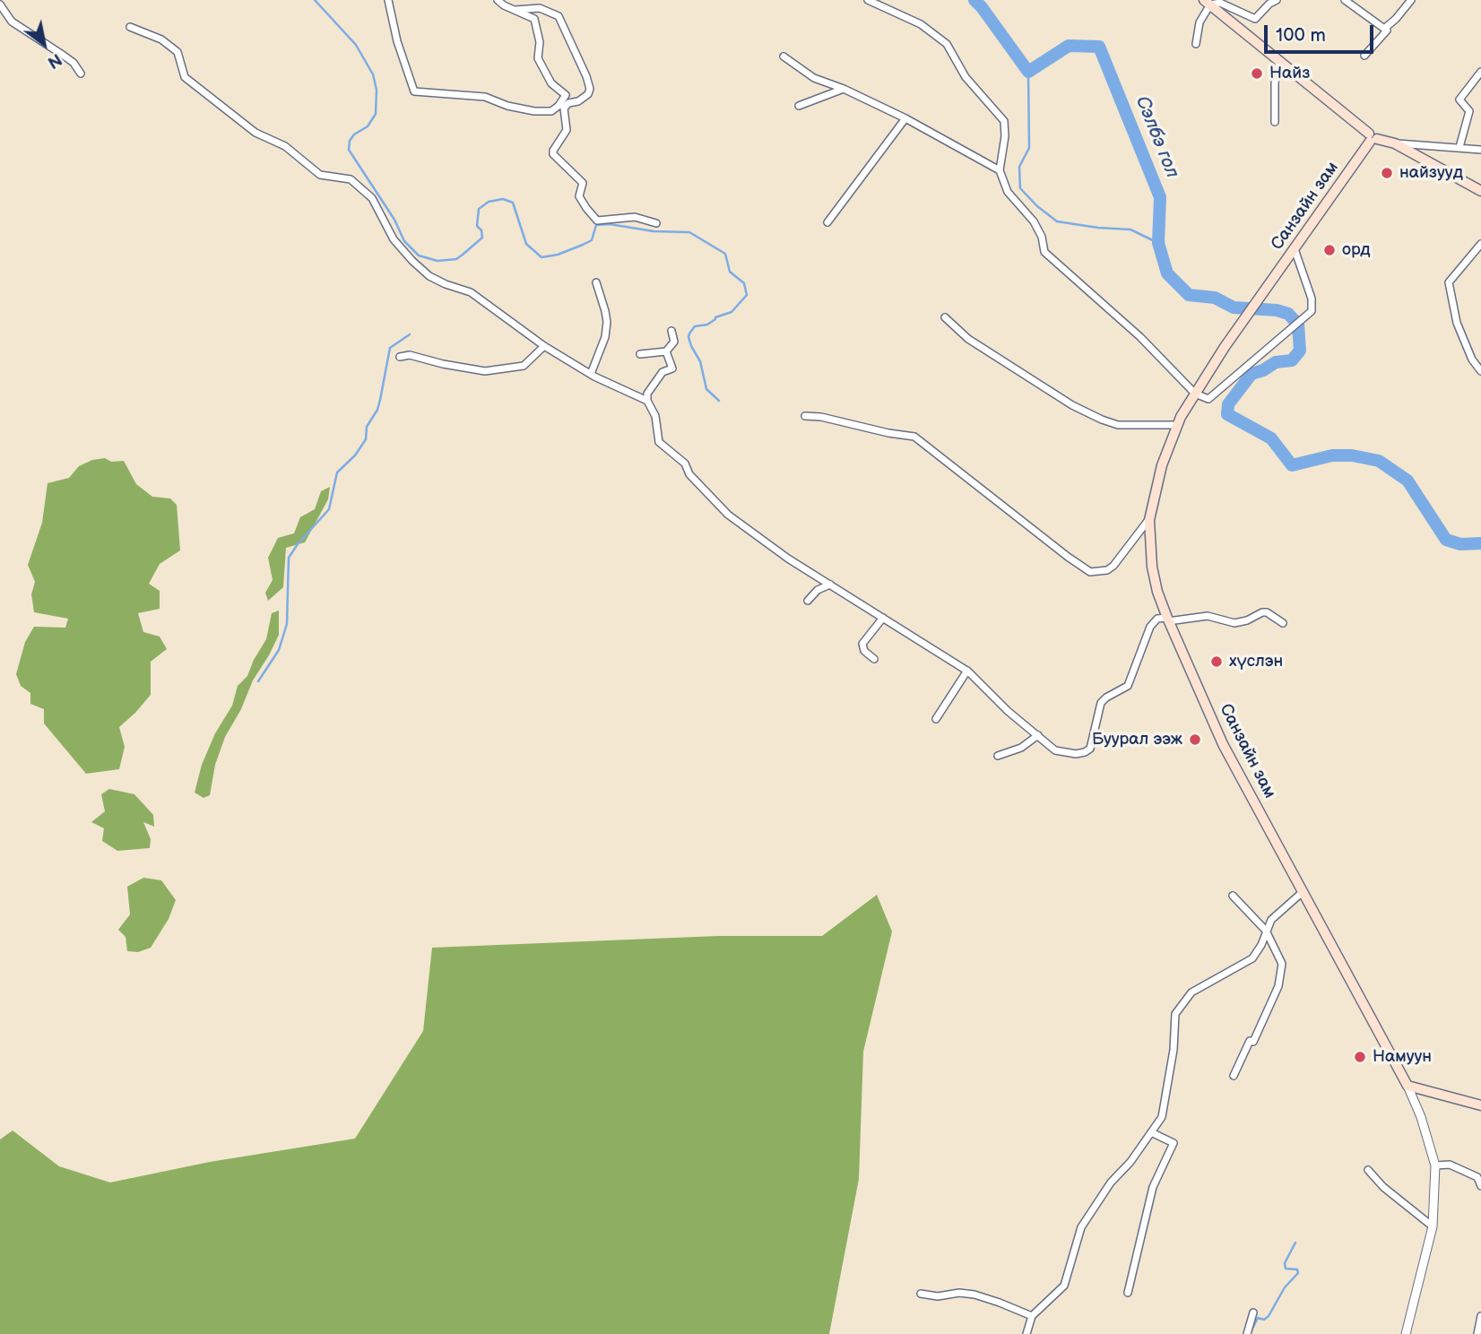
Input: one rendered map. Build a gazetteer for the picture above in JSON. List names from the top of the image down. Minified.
{"streets":{"main road":["Санзайн зам"]},"water":["Сэлбэ гол"],"places":["Найз","найзууд","орд","хүслэн","Буурал ээж","Намуун"],"scale_bar":"100 m","north":"bottom right"}
